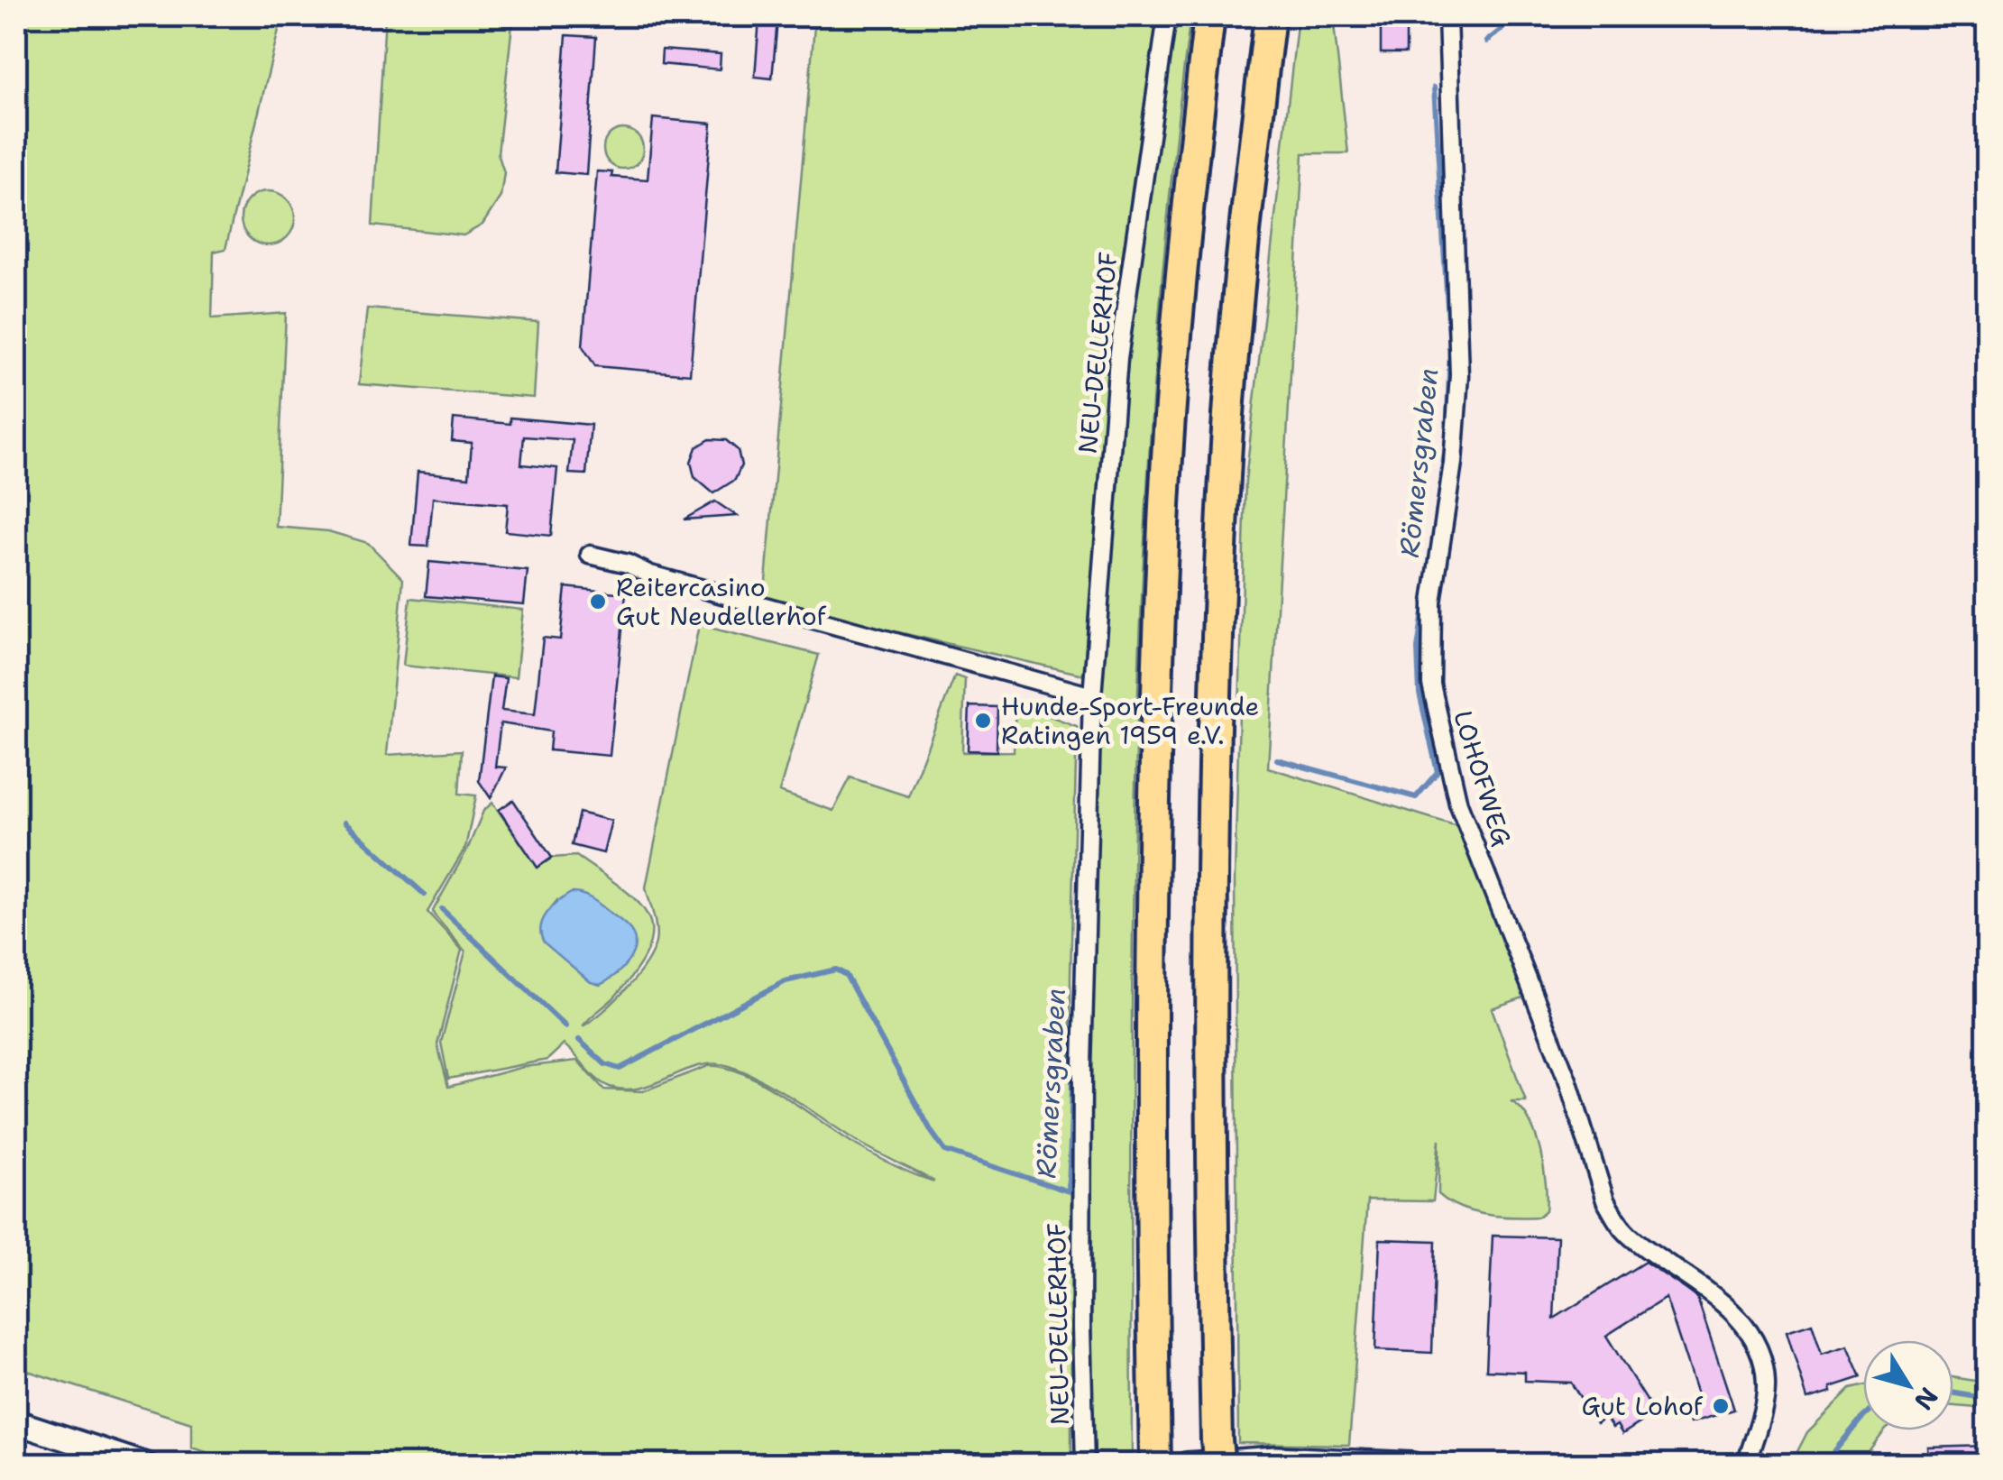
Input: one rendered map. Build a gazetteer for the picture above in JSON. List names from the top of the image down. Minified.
{"streets":{"street":["NEU-DELLERHOF","LOHOFWEG"]},"water":["Römersgraben"],"places":["Reitercasino Gut Neudellerhof","Hunde-Sport-Freunde Ratingen 1959 e.V.","Gut Lohof"],"north":"bottom right"}
